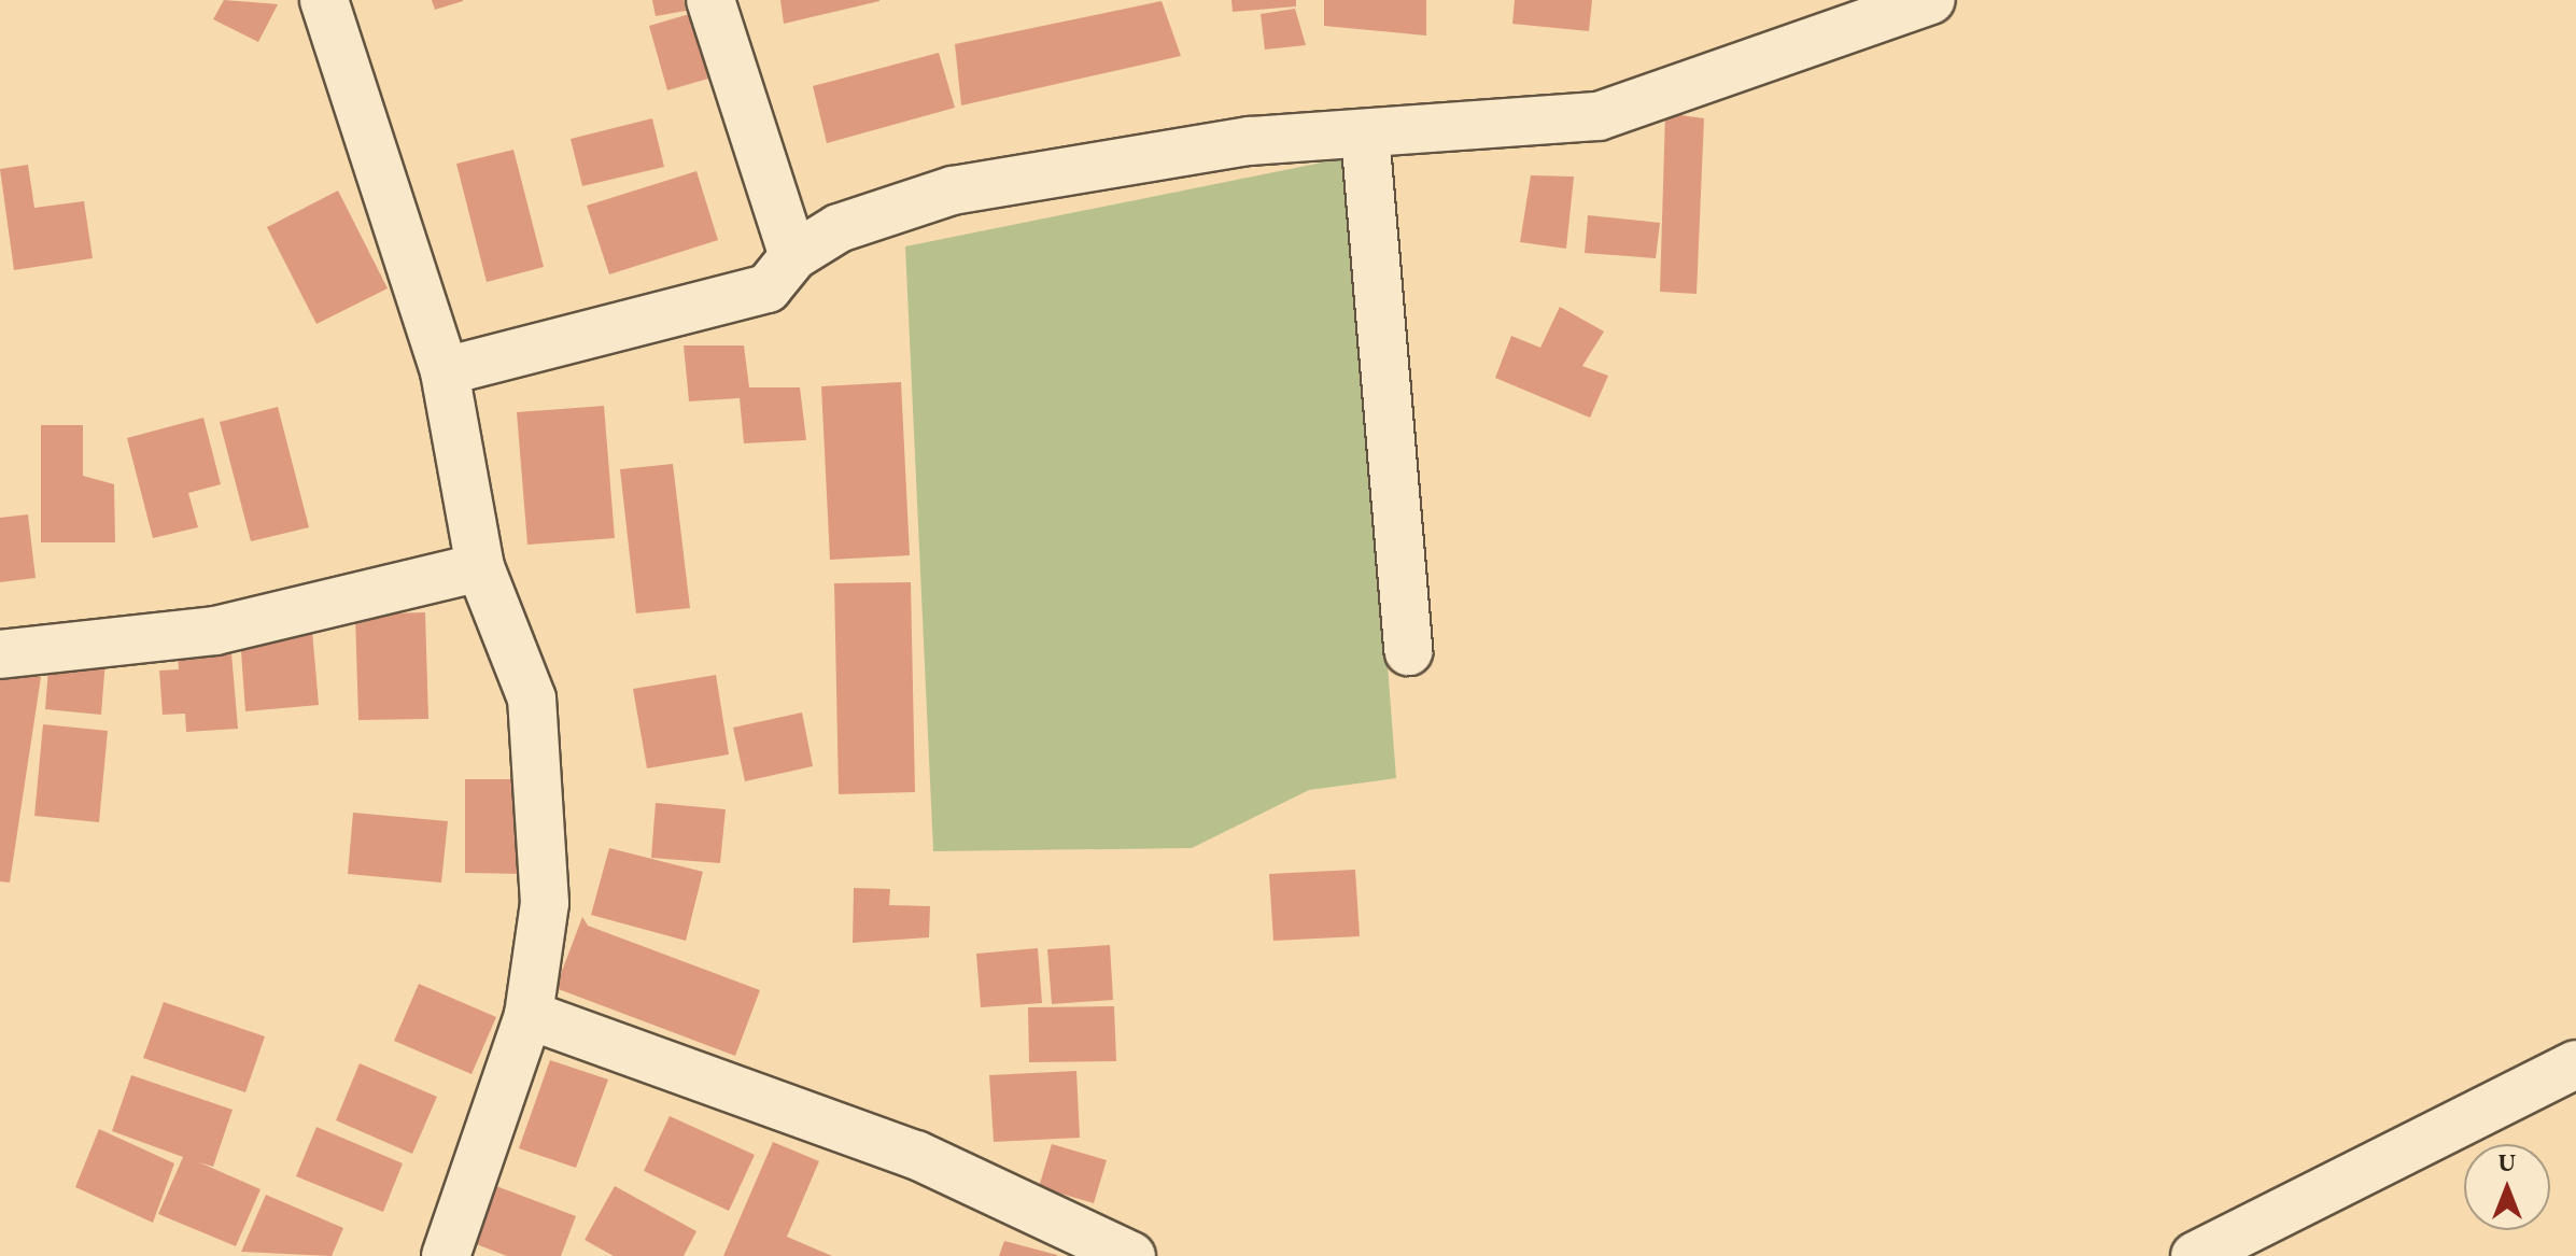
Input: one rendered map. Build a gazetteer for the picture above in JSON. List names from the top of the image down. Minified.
{"north":"top"}
